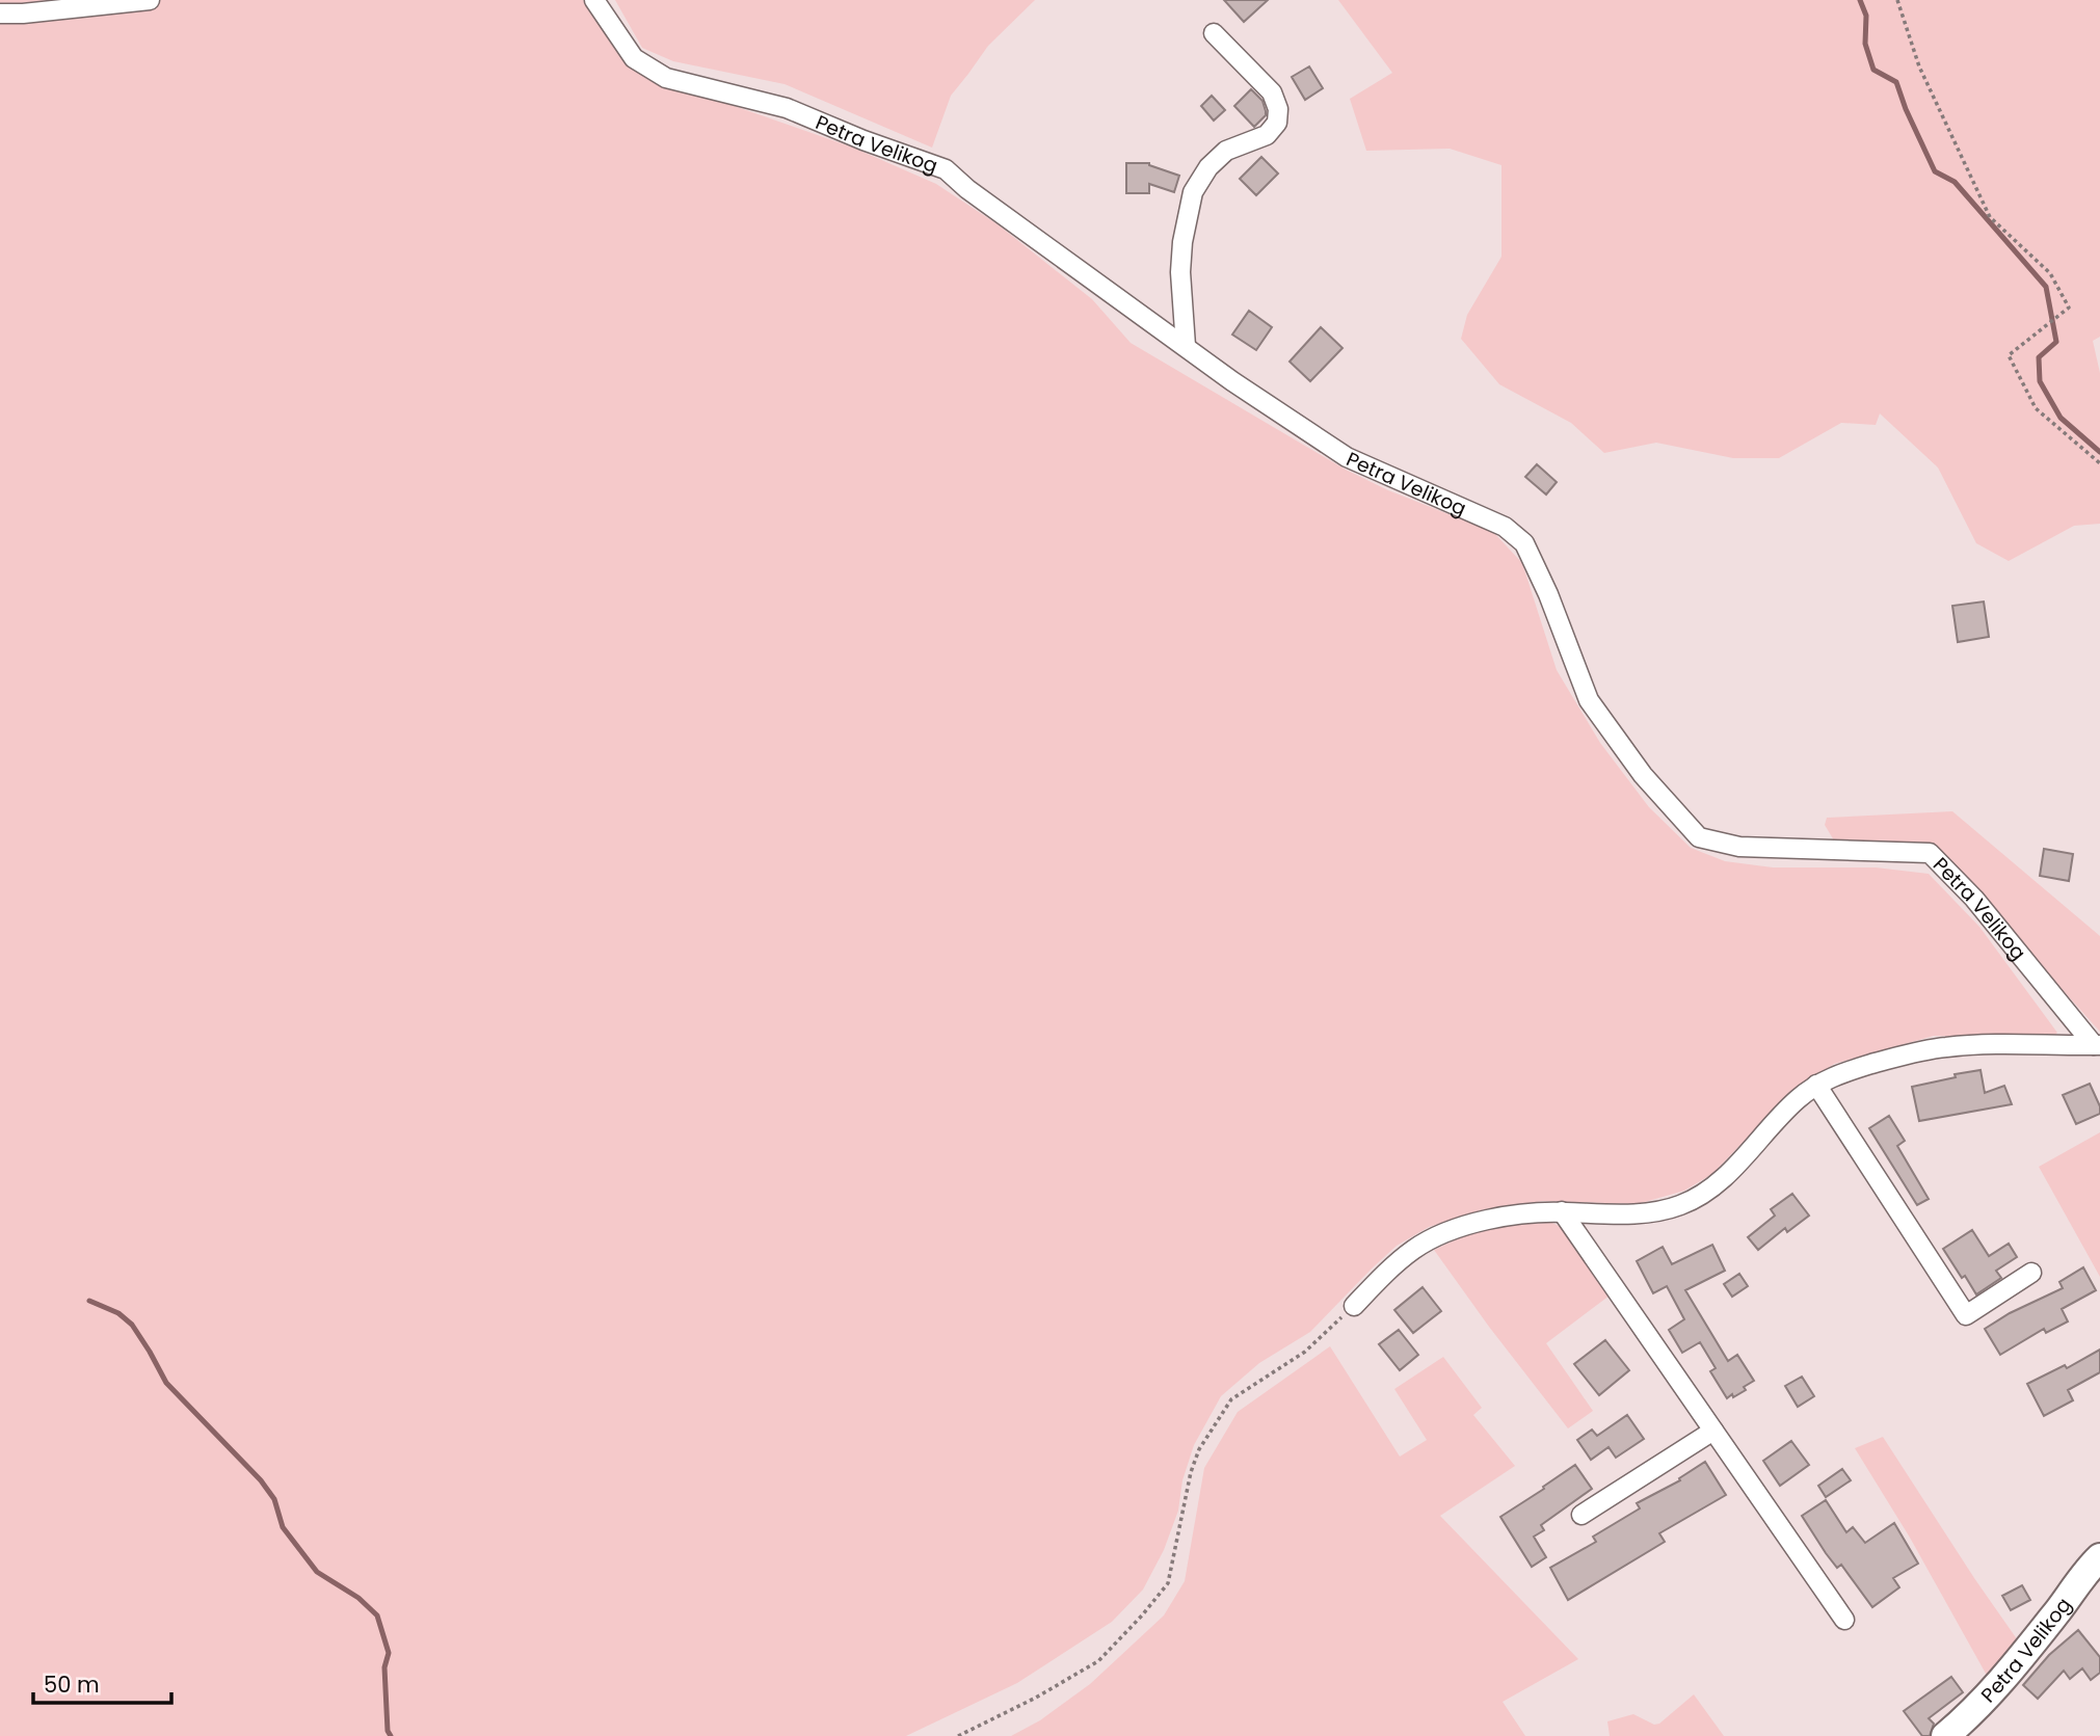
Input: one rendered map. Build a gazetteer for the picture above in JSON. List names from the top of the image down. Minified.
{"streets":{"street":["Petra Velikog"]},"scale_bar":"50 m"}
